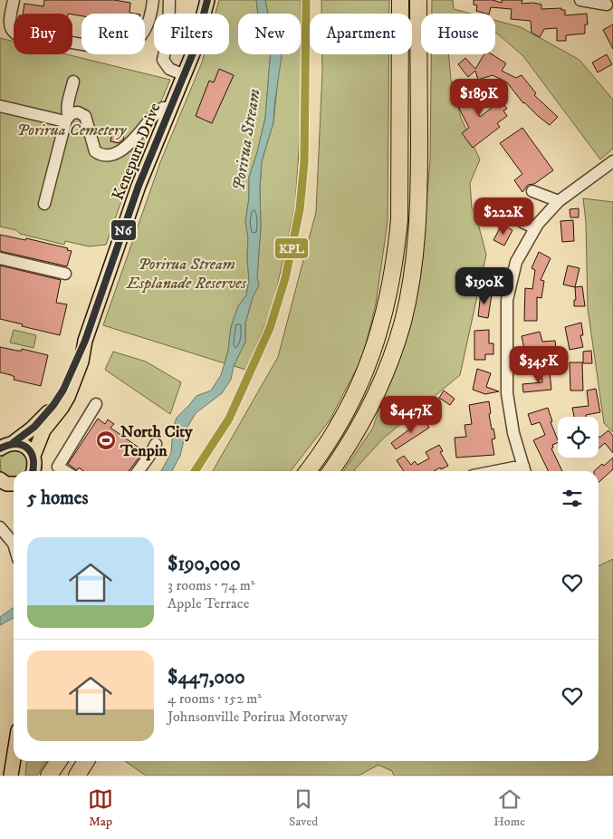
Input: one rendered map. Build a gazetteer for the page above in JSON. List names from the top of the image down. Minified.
{"streets":{"main road":["Kenepuru Drive"]},"water":["Porirua Stream"],"parks":["Porirua Cemetery","Porirua Stream Esplanade Reserves"],"places":{"sports":["North City Tenpin"]},"lines":["transit line KPL","transit line N6"],"page":{"chip":["Buy","Rent","Filters","New","Apartment","House"],"price":["$189K","$222K","$190K","$345K","$447K"],"heading":"5 homes","list":[{"name":"$190,000","note":"3 rooms · 74 m² · Apple Terrace"},{"name":"$447,000","note":"4 rooms · 152 m² · Johnsonville Porirua Motorway"}],"tabs":["Map","Saved","Home"]}}
